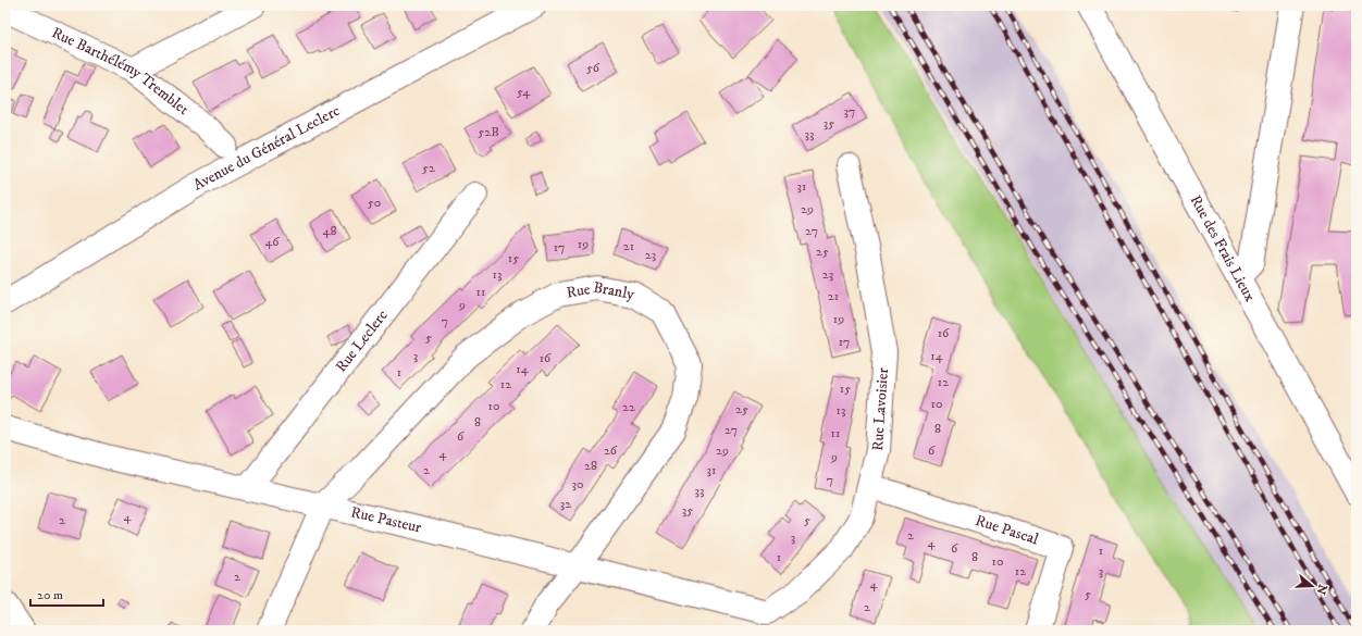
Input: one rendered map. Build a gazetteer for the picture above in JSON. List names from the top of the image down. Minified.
{"streets":{"street":["Rue Barthélémy Tremblet","Avenue du Général Leclerc","Rue des Frais Lieux","Rue Branly","Rue Leclerc","Rue Lavoisier","Rue Pasteur","Rue Pascal"]},"crossings":[["Rue Branly","Rue Pasteur"],["Rue Leclerc","Rue Pasteur"],["Rue Lavoisier","Rue Pasteur"],["Rue Lavoisier","Rue Pascal"]],"house_numbers":["56","54","37","35","52B","33","52","31","50","29","48","27","46","19","21","17","25","23","15","13","23","11","21","9","19","7","16","5","17","3","14","16","14","1","12","12","15","10","10","22","25","13","8","8","27","11","6","26","29","6","4","9","28","2","31","7","30","33","32","35","4","2","5","2","3","4","6","1","1","8","10","12","3","2","4","5","2"],"scale_bar":"20 m","north":"right"}
